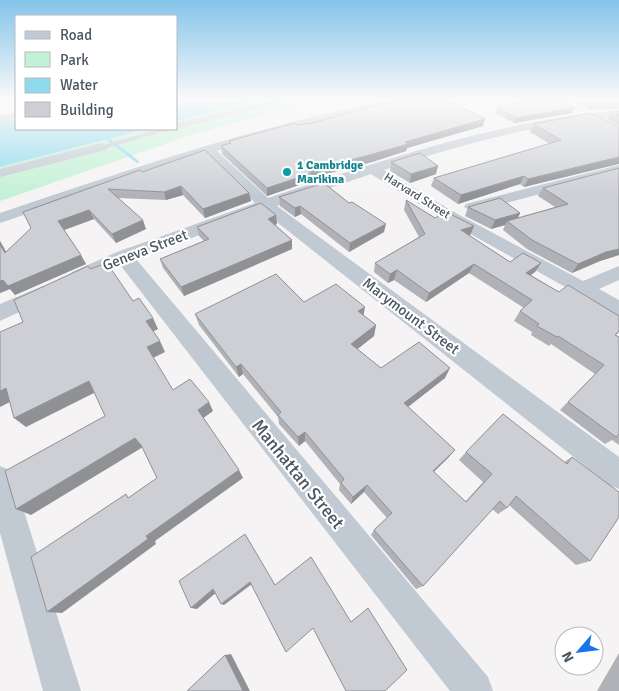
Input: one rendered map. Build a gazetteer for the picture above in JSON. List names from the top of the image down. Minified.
{"streets":{"street":["Harvard Street","Geneva Street","Marymount Street","Manhattan Street"]},"crossings":[["Harvard Street","Geneva Street"],["Geneva Street","Marymount Street"],["Geneva Street","Manhattan Street"]],"places":["1 Cambridge Marikina"],"legend":["Road","Park","Water","Building"],"north":"bottom left"}
